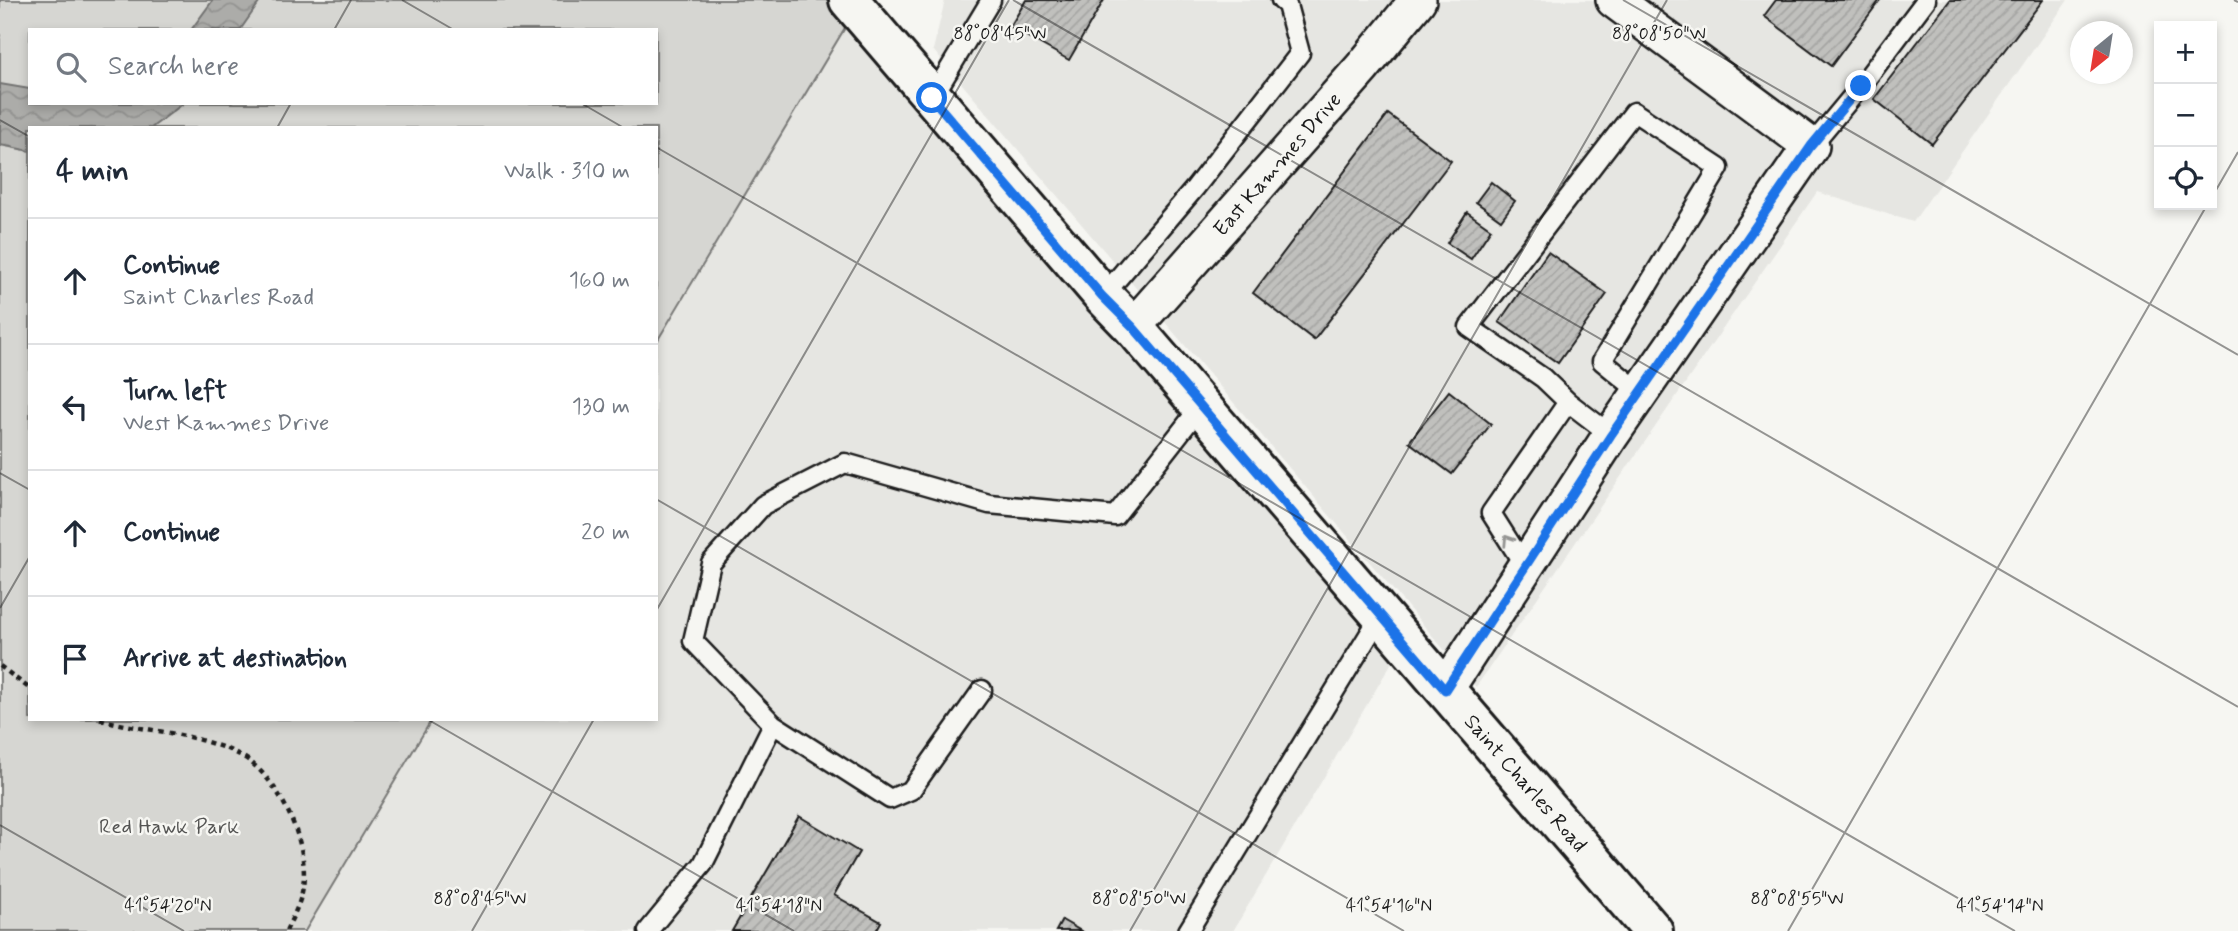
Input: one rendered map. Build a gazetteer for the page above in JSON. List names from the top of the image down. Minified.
{"streets":{"street":["East Kammes Drive","Saint Charles Road"]},"crossings":[["East Kammes Drive","Saint Charles Road"]],"parks":["Red Hawk Park"],"north":"bottom left","page":{"map_buttons":["+","−"],"search":"Search here","heading":["4 min","Walk · 310 m"],"list":[["Continue","Saint Charles Road","160 m"],["Turn left","West Kammes Drive","130 m"],["Continue","20 m"],"Arrive at destination"]},"coordinates":["88°08'45\"W","88°08'50\"W","88°08'55\"W","41°54'20\"N","41°54'18\"N","41°54'16\"N","41°54'14\"N"]}
